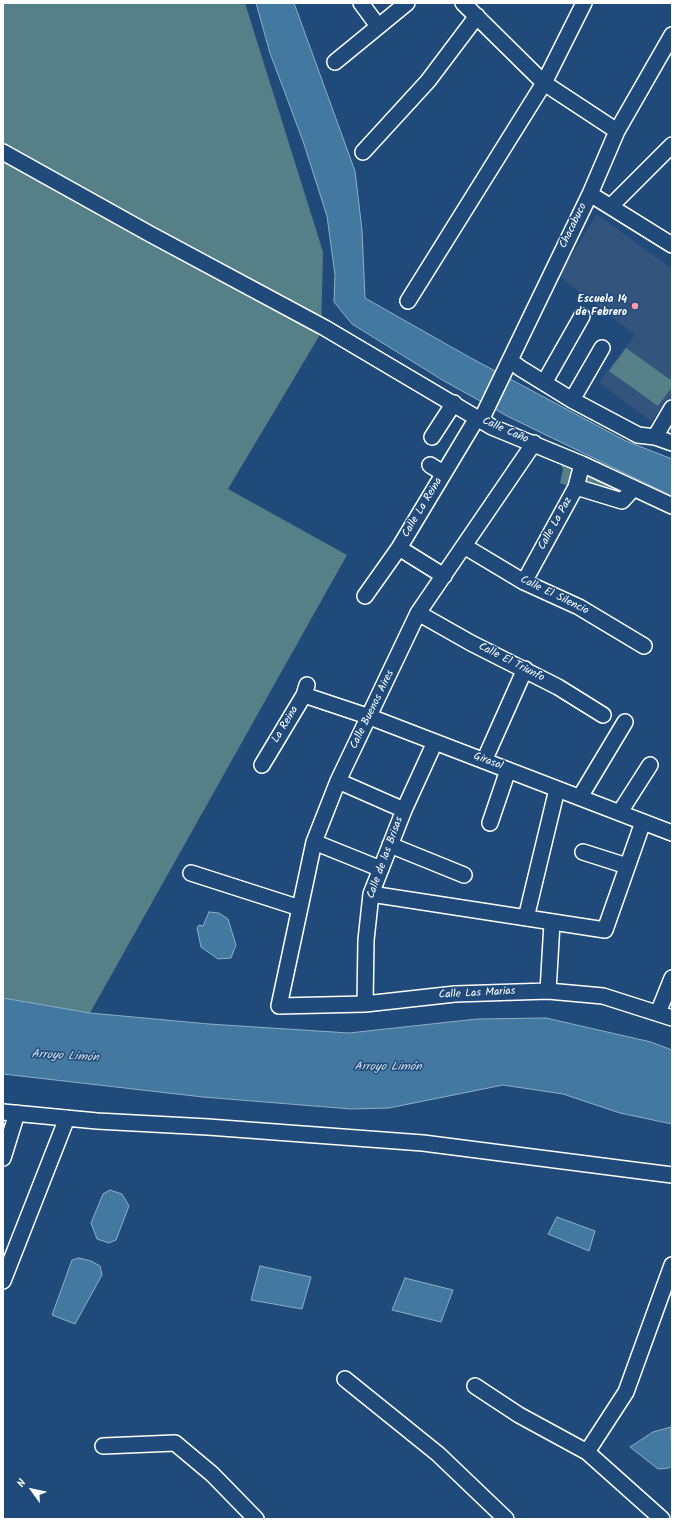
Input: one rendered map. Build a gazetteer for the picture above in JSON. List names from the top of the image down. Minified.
{"streets":{"street":["Chacabuco","Calle Caño","Calle La Reina","Calle La Paz","Calle El Silencio","Calle El Triunfo","Calle Buenos Aires","La Reina","Girasol","Calle de las Brisas","Calle Las Marias"]},"crossings":[["Chacabuco","Calle Caño"],["Chacabuco","Calle La Reina"],["Calle Caño","Calle La Reina"],["Calle Caño","Calle La Paz"],["Calle Caño","Calle Buenos Aires"],["Calle La Paz","Calle El Silencio"],["Calle El Silencio","Calle Buenos Aires"],["Calle El Triunfo","Calle Buenos Aires"],["Calle Buenos Aires","Girasol"],["Calle Buenos Aires","Calle Las Marias"],["La Reina","Girasol"],["Girasol","Calle de las Brisas"],["Calle de las Brisas","Calle Las Marias"]],"water":["Arroyo Limón"],"places":["Escuela 14 de Febrero"],"north":"top left"}
